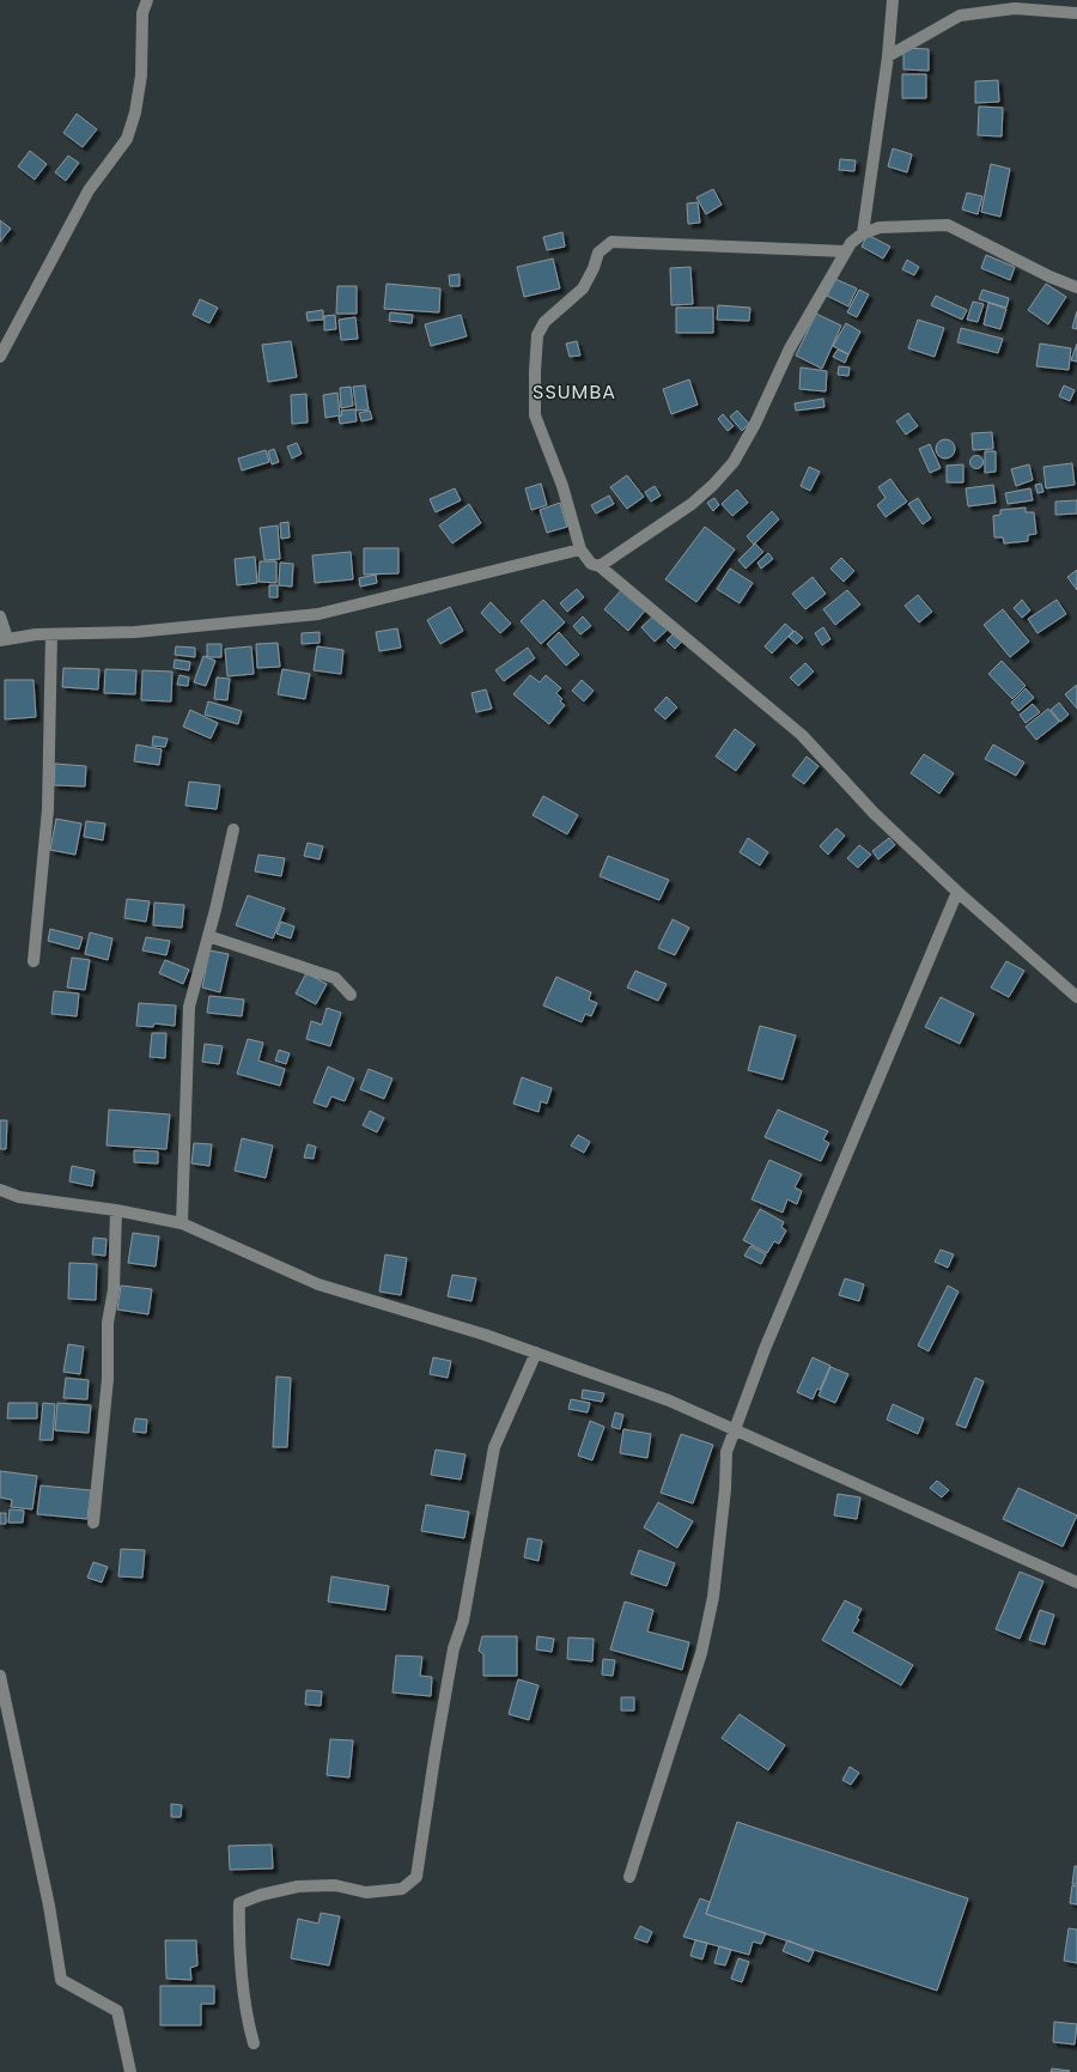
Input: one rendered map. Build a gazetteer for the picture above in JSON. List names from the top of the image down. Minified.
{"districts":["SSUMBA"]}
